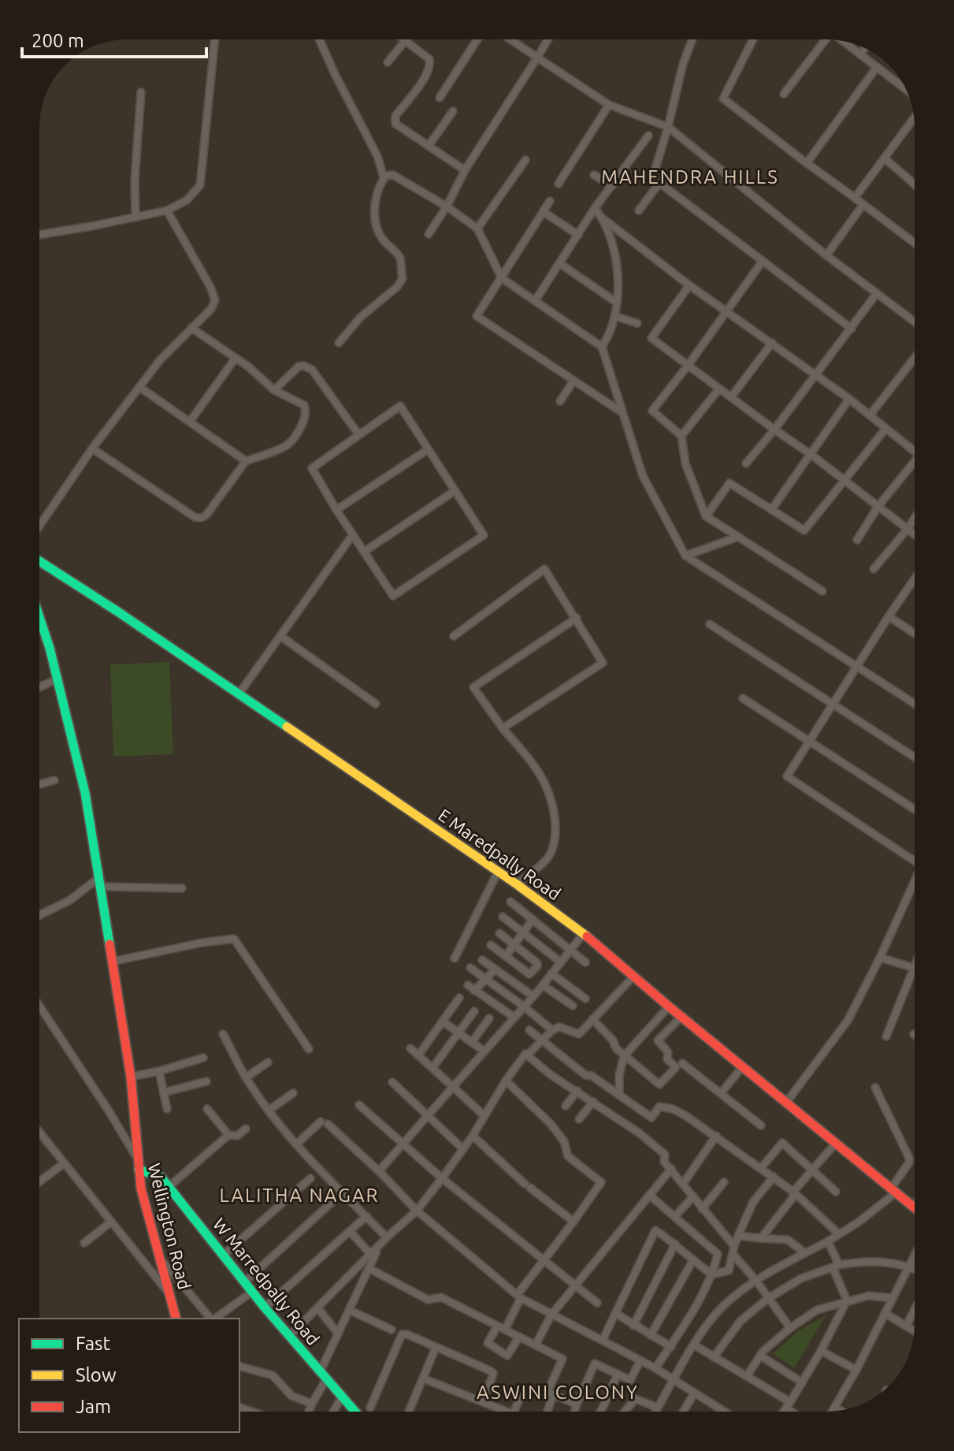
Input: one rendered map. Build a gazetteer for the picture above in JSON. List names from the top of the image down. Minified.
{"streets":{"main road":["E Maredpally Road","Wellington Road","W Marredpally Road"]},"crossings":[["Wellington Road","W Marredpally Road"]],"districts":["MAHENDRA HILLS","LALITHA NAGAR","ASWINI COLONY"],"legend":["Fast","Slow","Jam"],"scale_bar":"200 m"}
